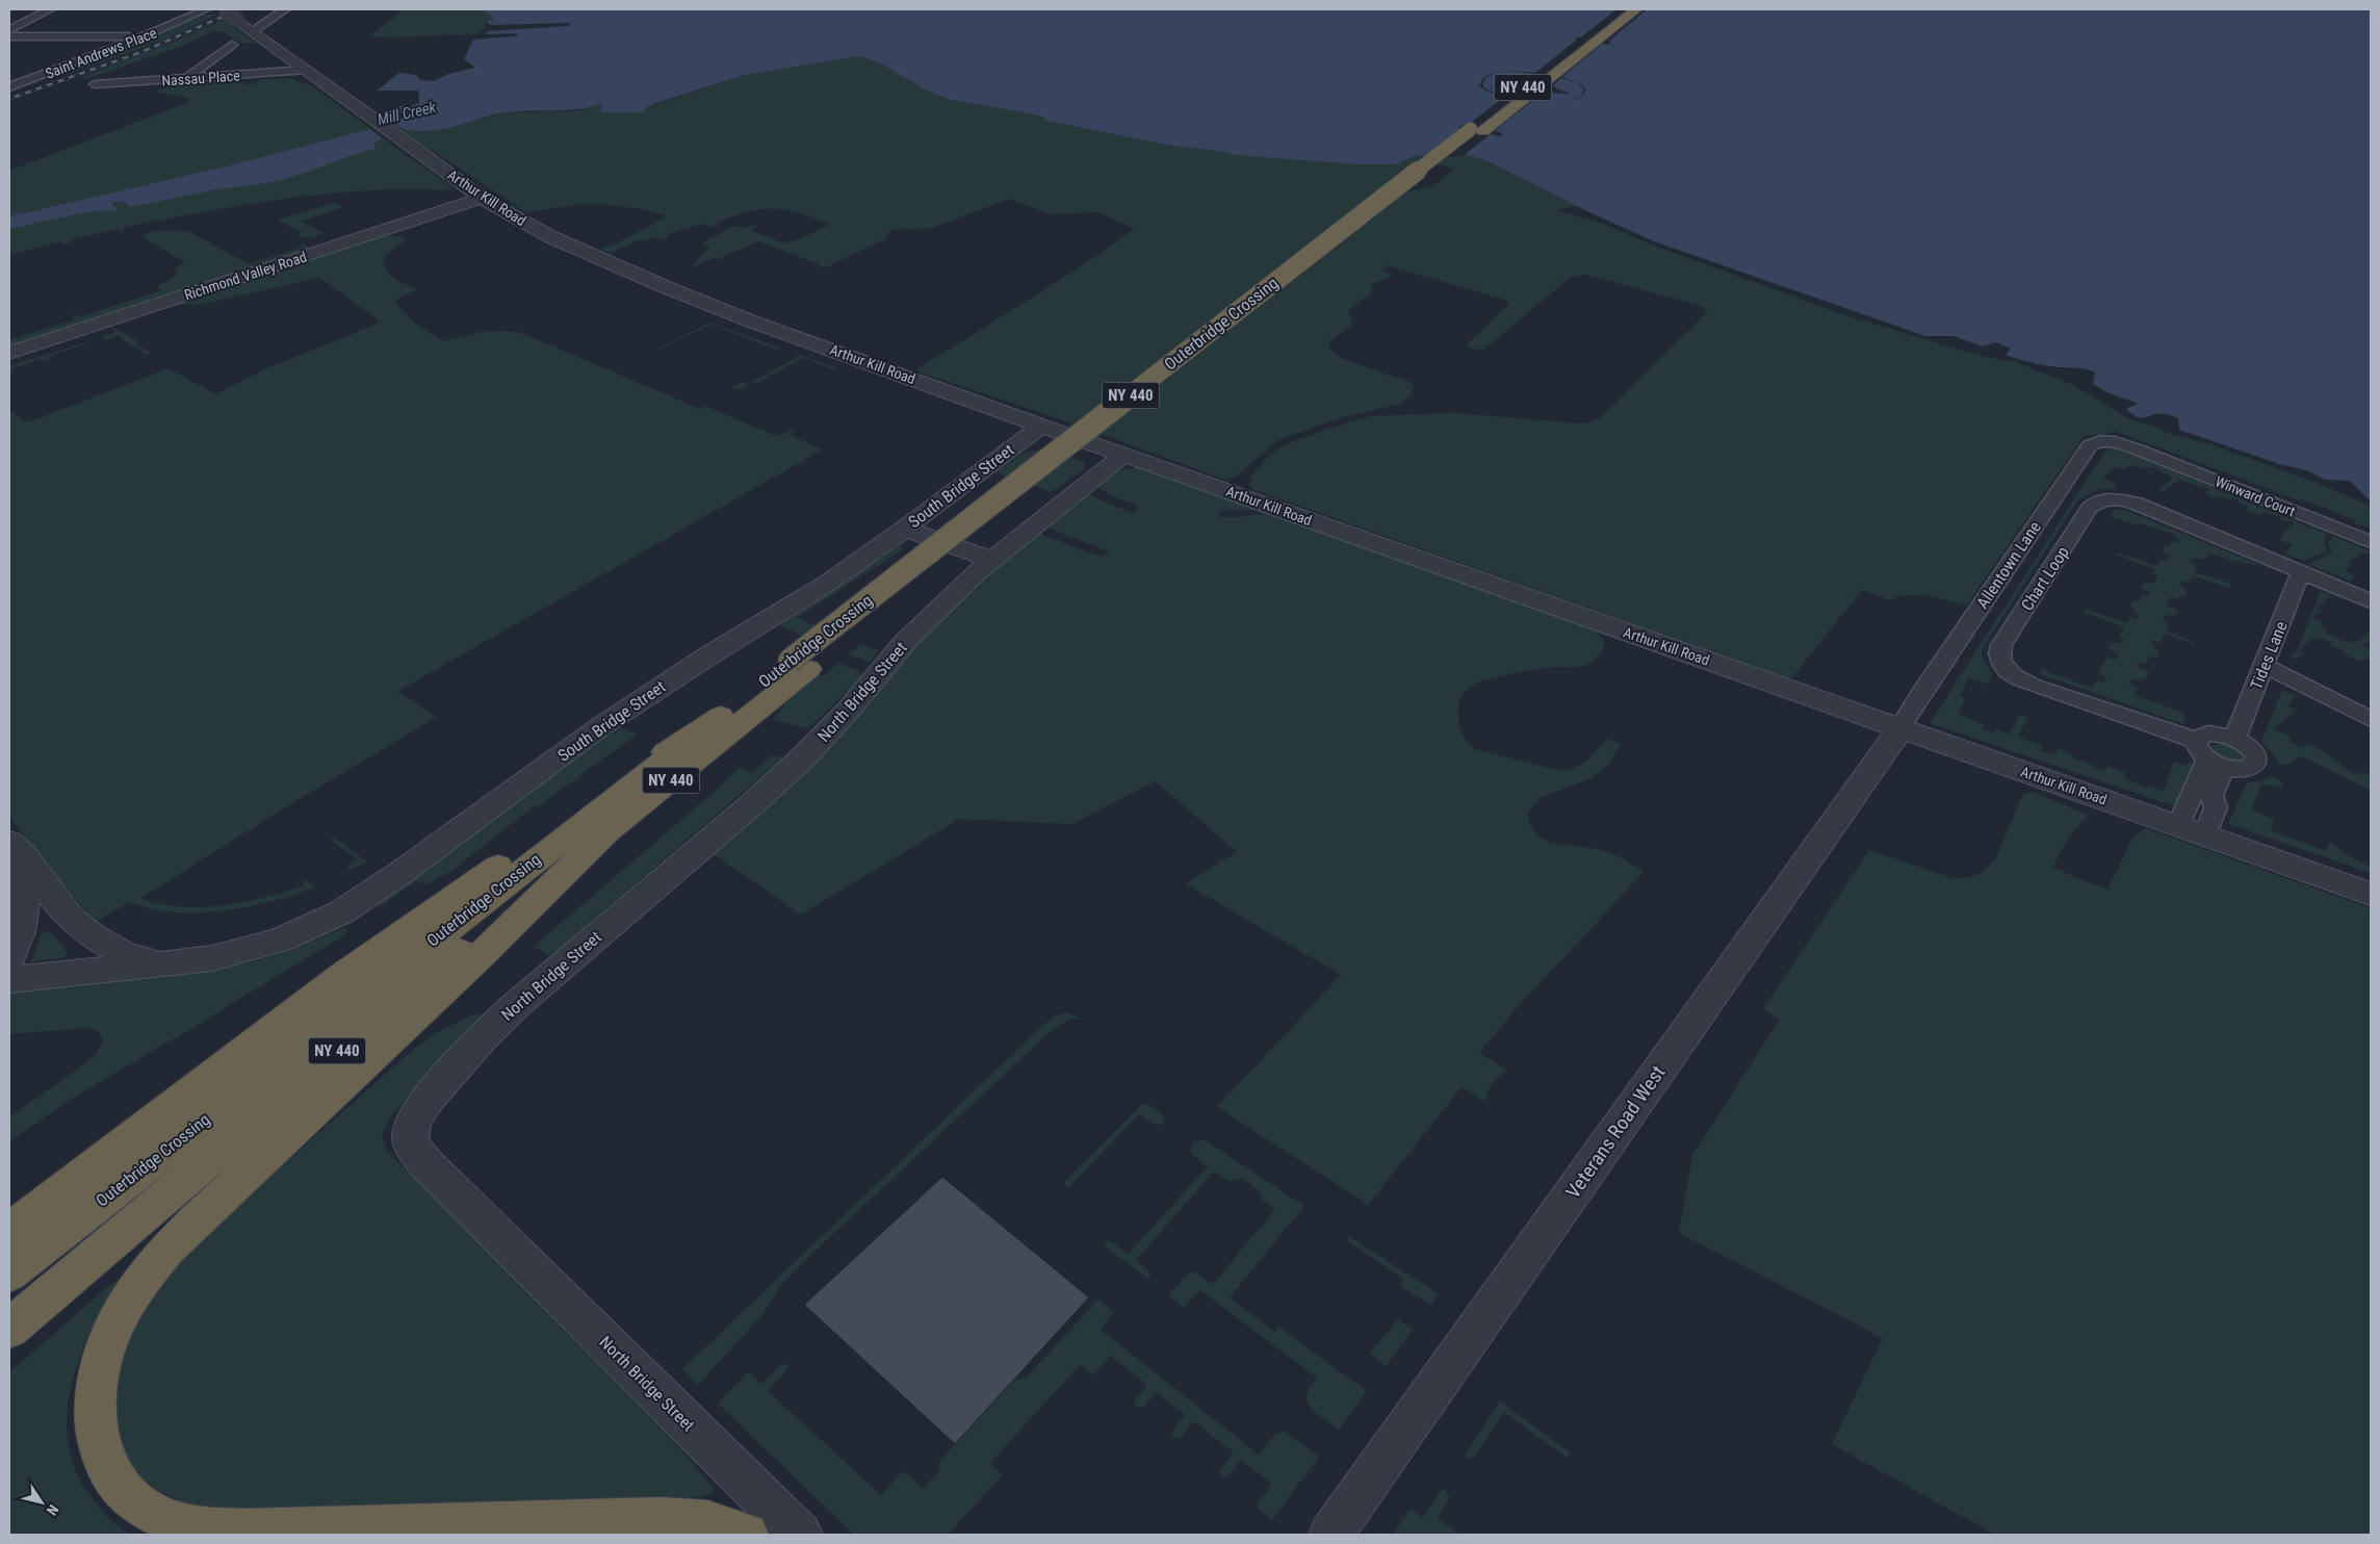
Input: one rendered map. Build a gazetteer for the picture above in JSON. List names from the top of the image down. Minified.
{"streets":{"highway":["NY 440","Outerbridge Crossing"],"street":["Saint Andrews Place","Nassau Place","Arthur Kill Road","Richmond Valley Road","South Bridge Street","Winward Court","Allentown Lane","Chart Loop","Tides Lane","North Bridge Street","Veterans Road West"]},"crossings":[["Saint Andrews Place","Arthur Kill Road"],["Nassau Place","Arthur Kill Road"],["NY 440","Outerbridge Crossing"],["Arthur Kill Road","Richmond Valley Road"],["Arthur Kill Road","South Bridge Street"],["Arthur Kill Road","Allentown Lane"],["Arthur Kill Road","North Bridge Street"],["Arthur Kill Road","Veterans Road West"],["Winward Court","Allentown Lane"],["Allentown Lane","Veterans Road West"],["Chart Loop","Tides Lane"]],"water":["Mill Creek"],"north":"bottom right"}
